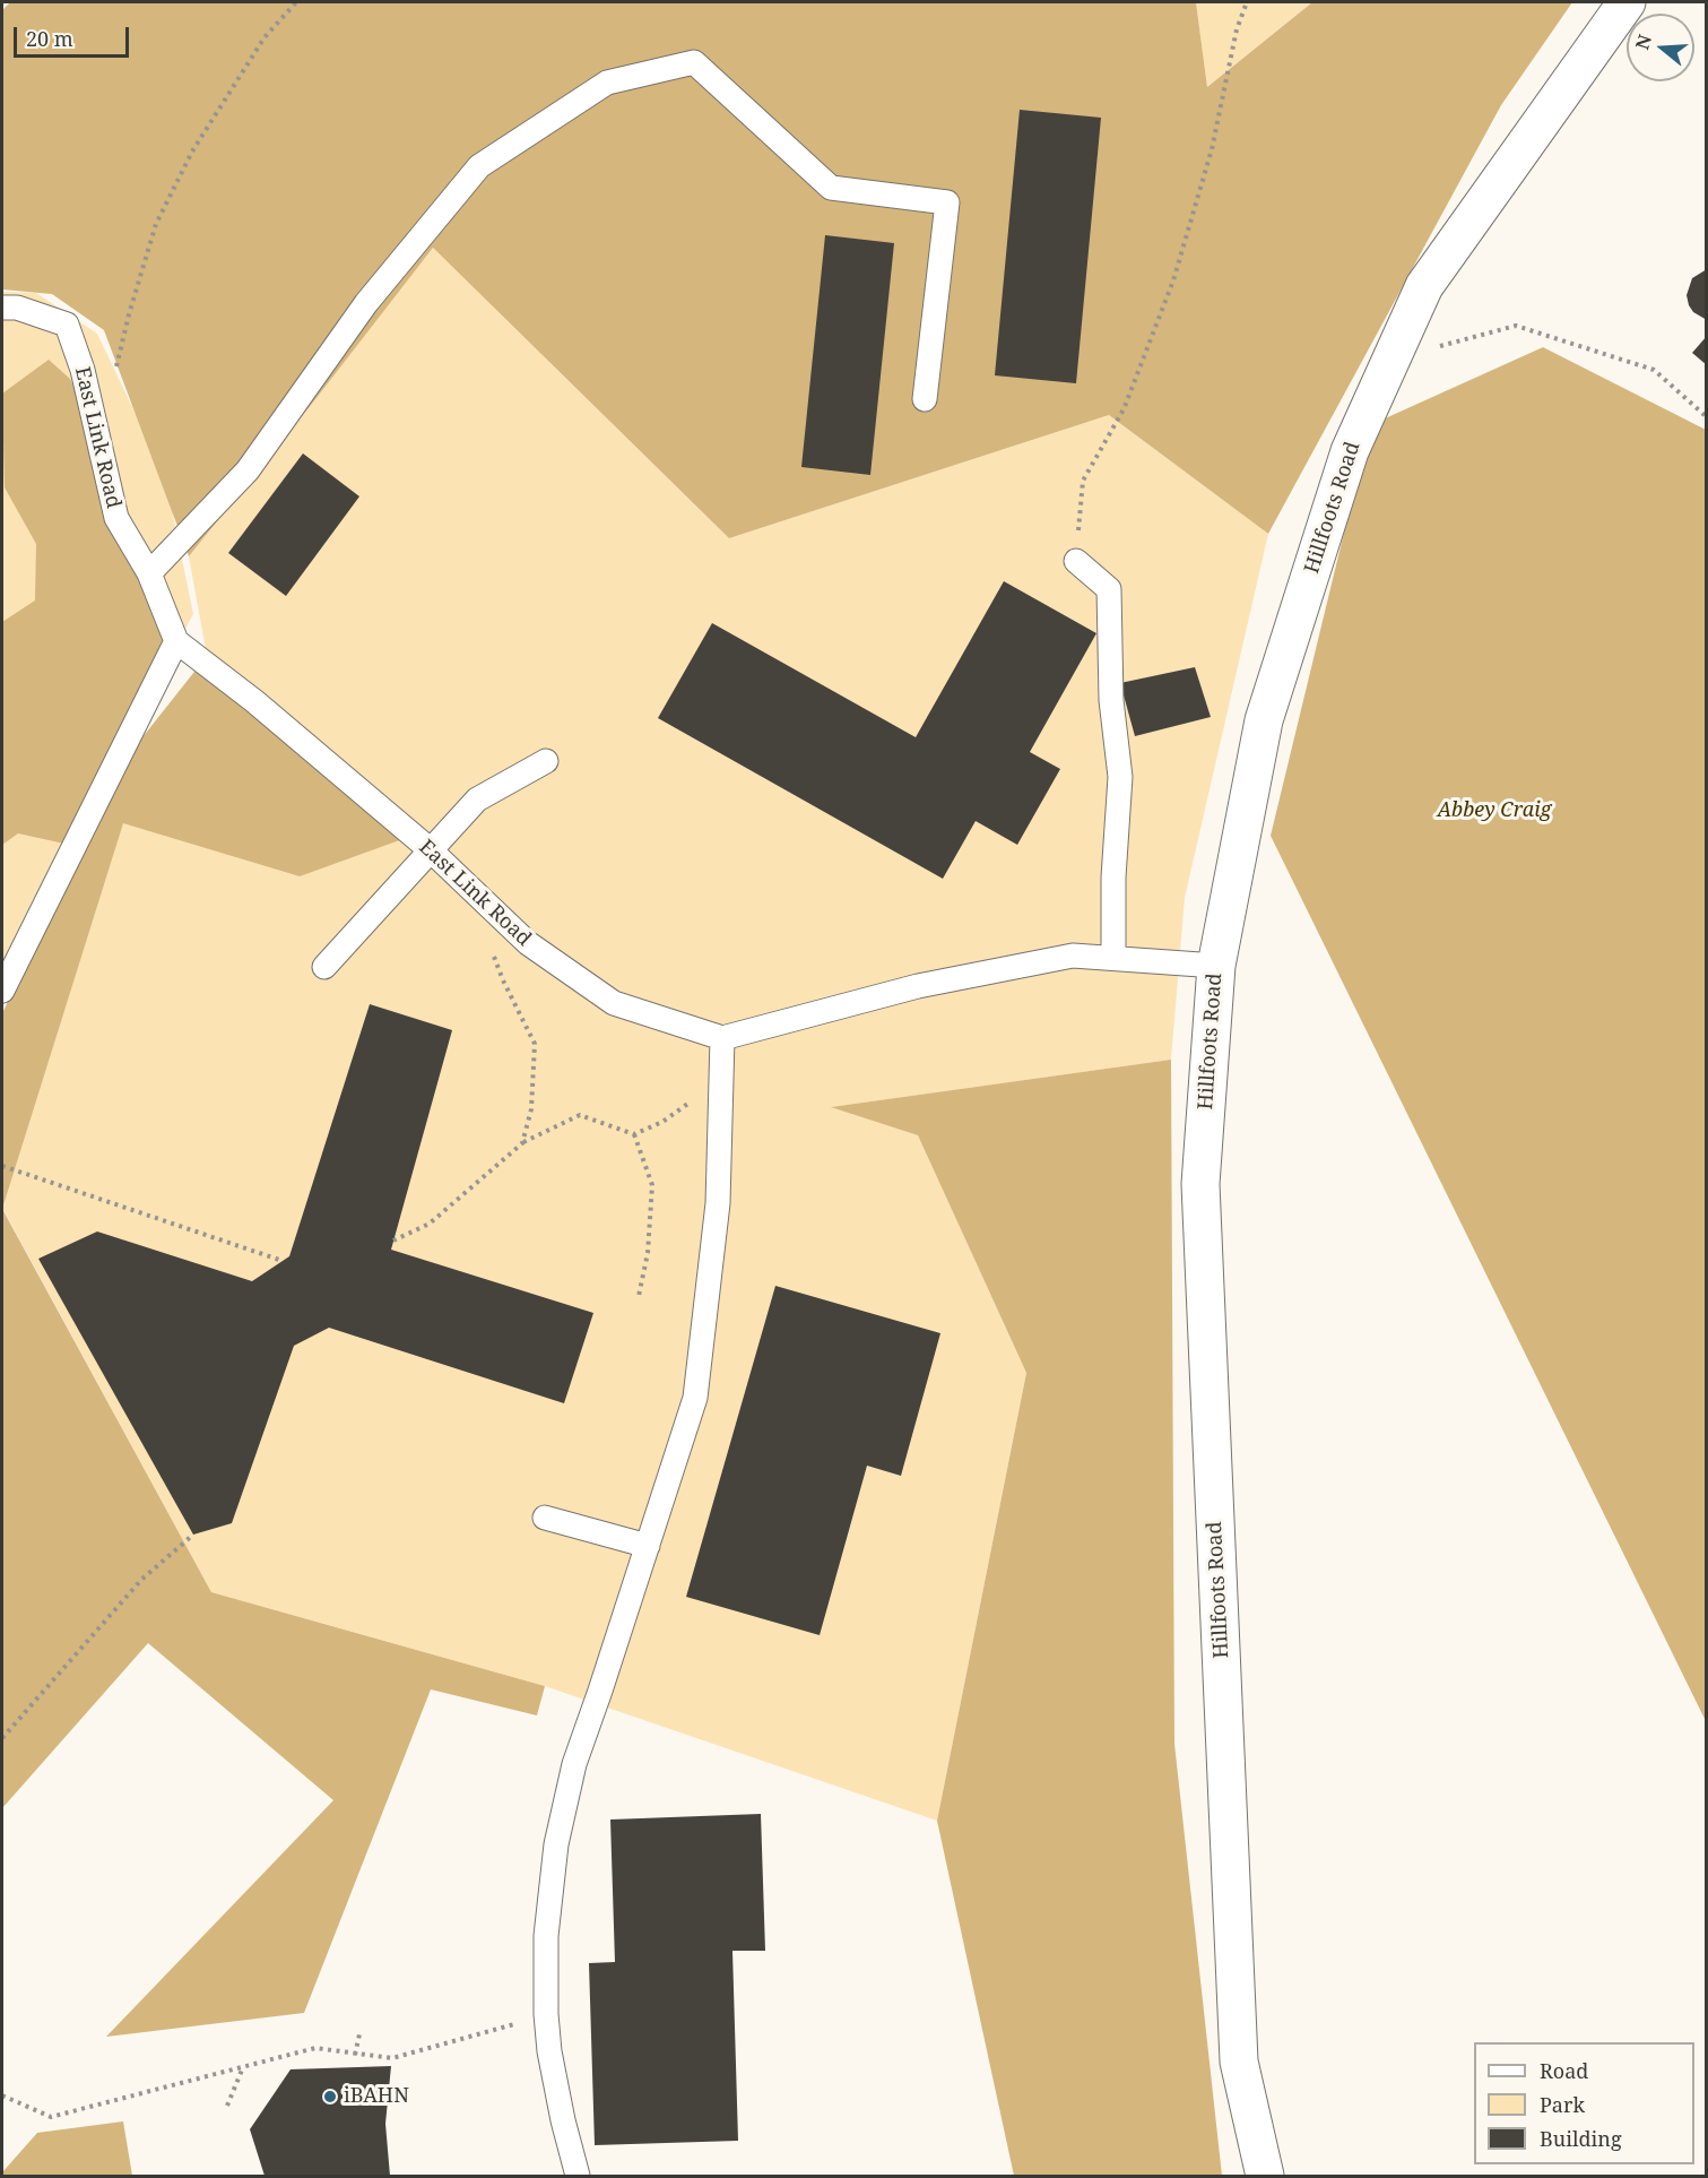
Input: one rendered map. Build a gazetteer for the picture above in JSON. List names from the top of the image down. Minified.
{"streets":{"main road":["Hillfoots Road"],"lane":["East Link Road"]},"parks":["Abbey Craig"],"places":["iBAHN"],"legend":["Road","Park","Building"],"scale_bar":"20 m","north":"left"}
